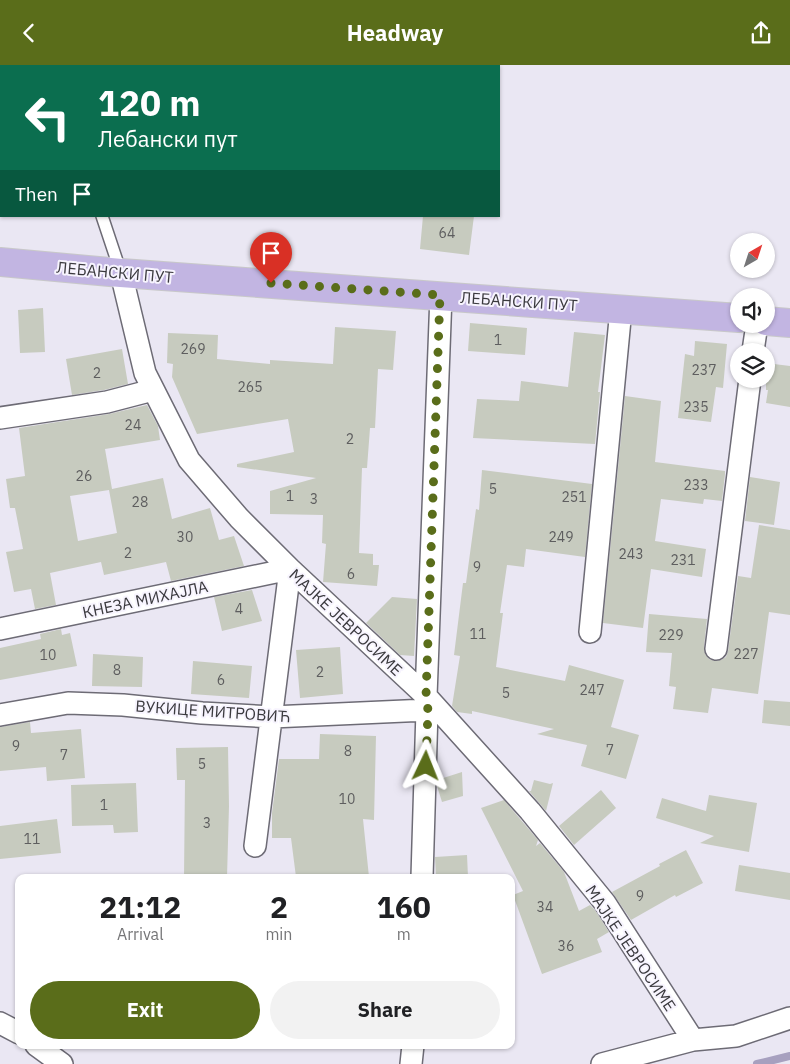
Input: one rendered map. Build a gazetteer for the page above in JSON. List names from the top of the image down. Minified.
{"streets":{"main road":["ЛЕБАНСКИ ПУТ"],"street":["КНЕЗА МИХАЈЛА","МАЈКЕ ЈЕВРОСИМЕ","ВУКИЦЕ МИТРОВИЋ"]},"crossings":[["ЛЕБАНСКИ ПУТ","МАЈКЕ ЈЕВРОСИМЕ"],["КНЕЗА МИХАЈЛА","МАЈКЕ ЈЕВРОСИМЕ"],["МАЈКЕ ЈЕВРОСИМЕ","ВУКИЦЕ МИТРОВИЋ"]],"house_numbers":["64","1","269","237","2","265","235","24","2","26","233","5","1","251","3","28","30","249","2","243","231","9","6","4","11","229","227","10","8","2","6","247","5","9","7","8","7","5","10","1","3","11","9","34","36"],"north":"top right","page":{"header":"Headway","turn":["120 m","Лебански пут"],"then":"Then","eta":["21:12","Arrival","2","min","160","m"],"buttons":["Exit","Share"]}}
